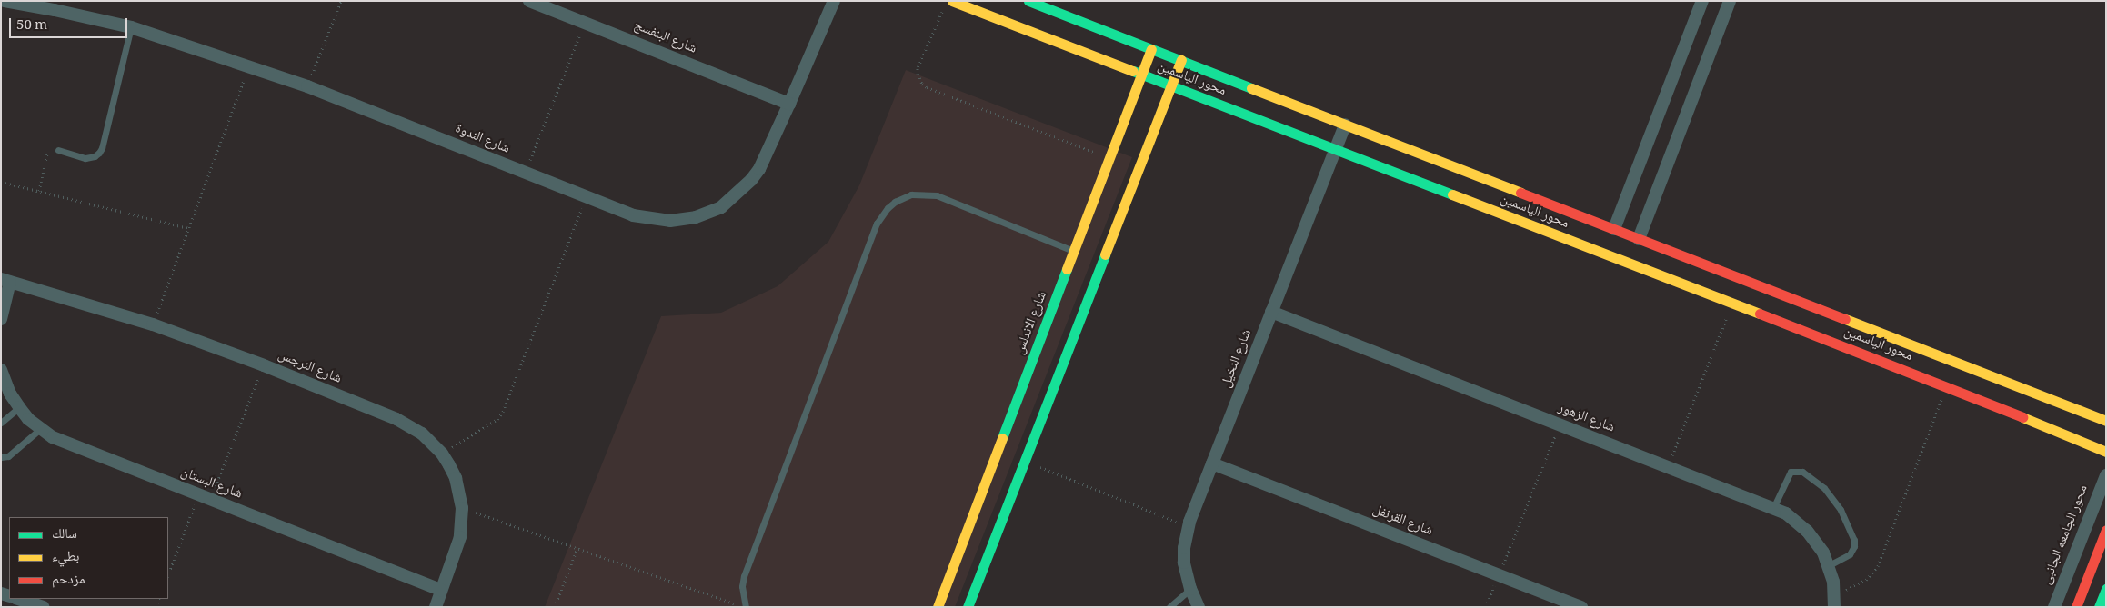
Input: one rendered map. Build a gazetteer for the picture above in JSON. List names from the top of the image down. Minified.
{"streets":{"street":["شارع البنفسج","محور الياسمين","شارع الندوة","شارع الاندلس","شارع النخيل","شارع النرجس","شارع الزهور","شارع البستان","شارع القرنفل","محور الجامعه الجانبى"]},"crossings":[["شارع البنفسج","شارع الندوة"],["محور الياسمين","شارع الاندلس"],["محور الياسمين","شارع النخيل"],["شارع النخيل","شارع الزهور"],["شارع النخيل","شارع القرنفل"],["شارع النرجس","شارع البستان"]],"legend":["سالك","بطيء","مزدحم"],"scale_bar":"50 m"}
